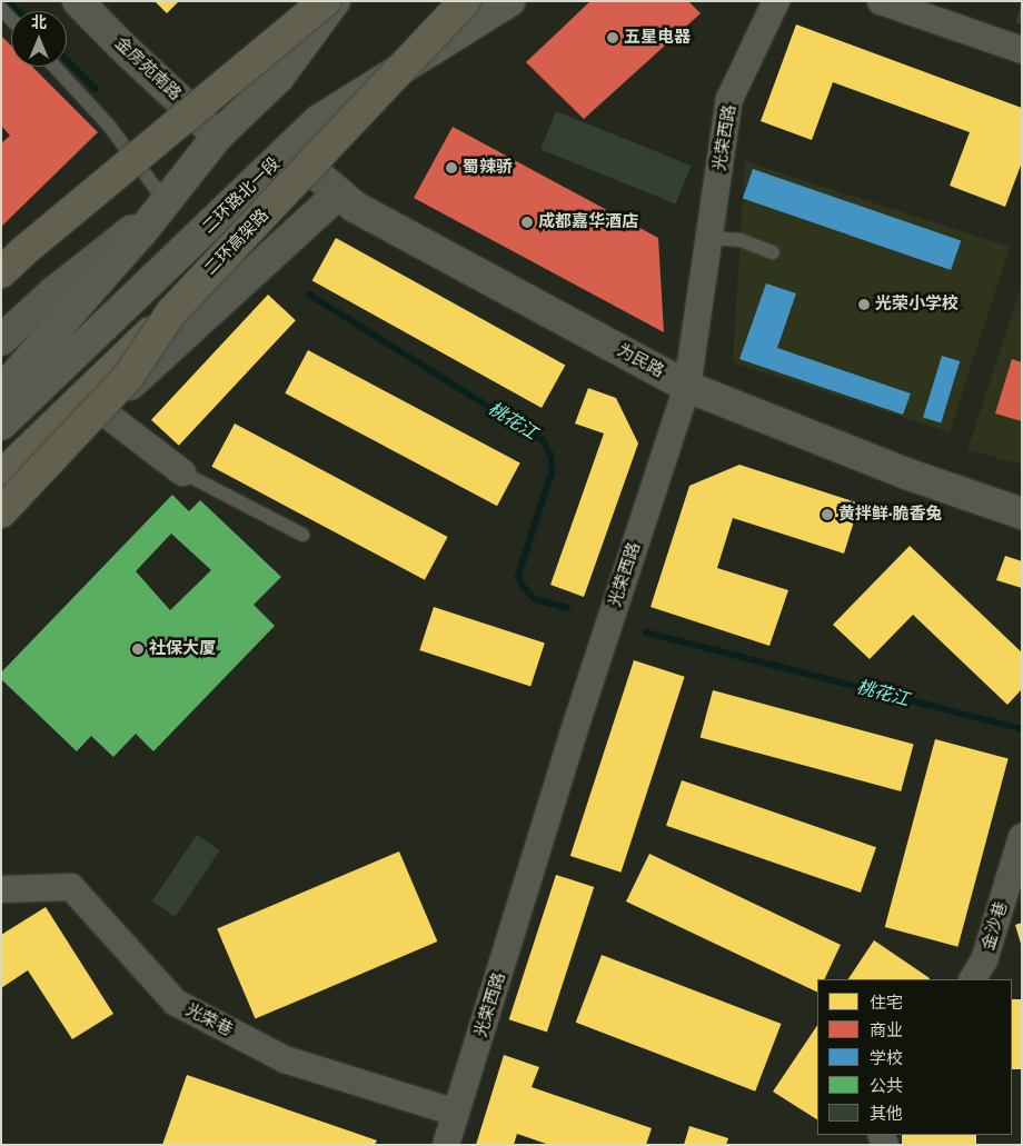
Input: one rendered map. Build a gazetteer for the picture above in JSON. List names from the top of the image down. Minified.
{"streets":{"highway":["二环高架路"],"main road":["二环路北一段"],"street":["金房苑南路","光荣西路","为民路","金沙巷","光荣巷"]},"crossings":[["金房苑南路","二环路北一段"],["光荣西路","为民路"],["光荣西路","光荣巷"],["二环路北一段","为民路"]],"water":["桃花江"],"places":["五星电器","蜀辣骄","成都嘉华酒店","光荣小学校","黄拌鲜·脆香兔","社保大厦"],"legend":["住宅","商业","学校","公共","其他"],"north":"top"}
